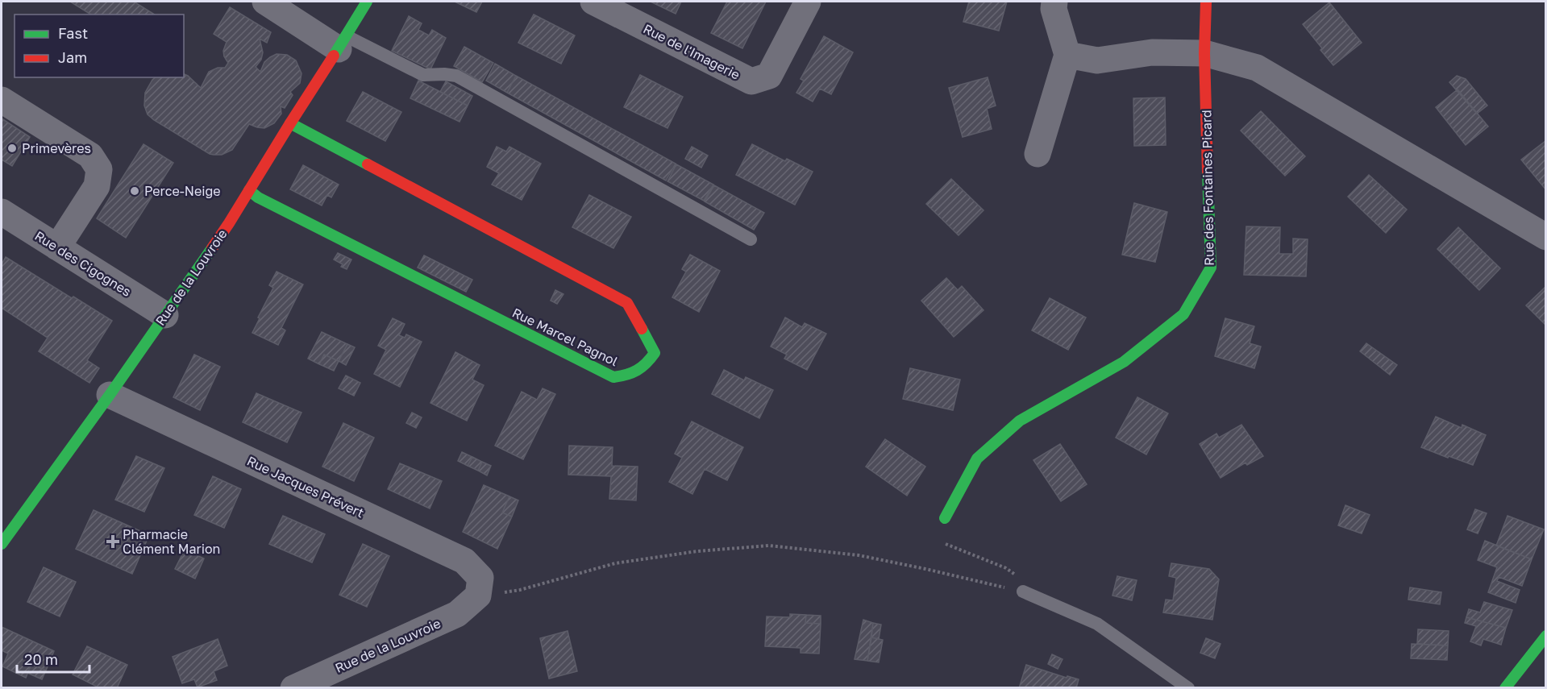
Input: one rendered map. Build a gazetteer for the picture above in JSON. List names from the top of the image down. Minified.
{"streets":{"street":["Rue de l'Imagerie","Rue des Fontaines Picard","Rue des Cigognes","Rue de la Louvroie","Rue Marcel Pagnol","Rue Jacques Prévert"]},"crossings":[["Rue des Cigognes","Rue de la Louvroie"],["Rue de la Louvroie","Rue Marcel Pagnol"],["Rue de la Louvroie","Rue Jacques Prévert"]],"places":{"other":["Primevères","Perce-Neige"],"health":["Pharmacie Clément Marion"]},"legend":["Fast","Jam"],"scale_bar":"20 m"}
